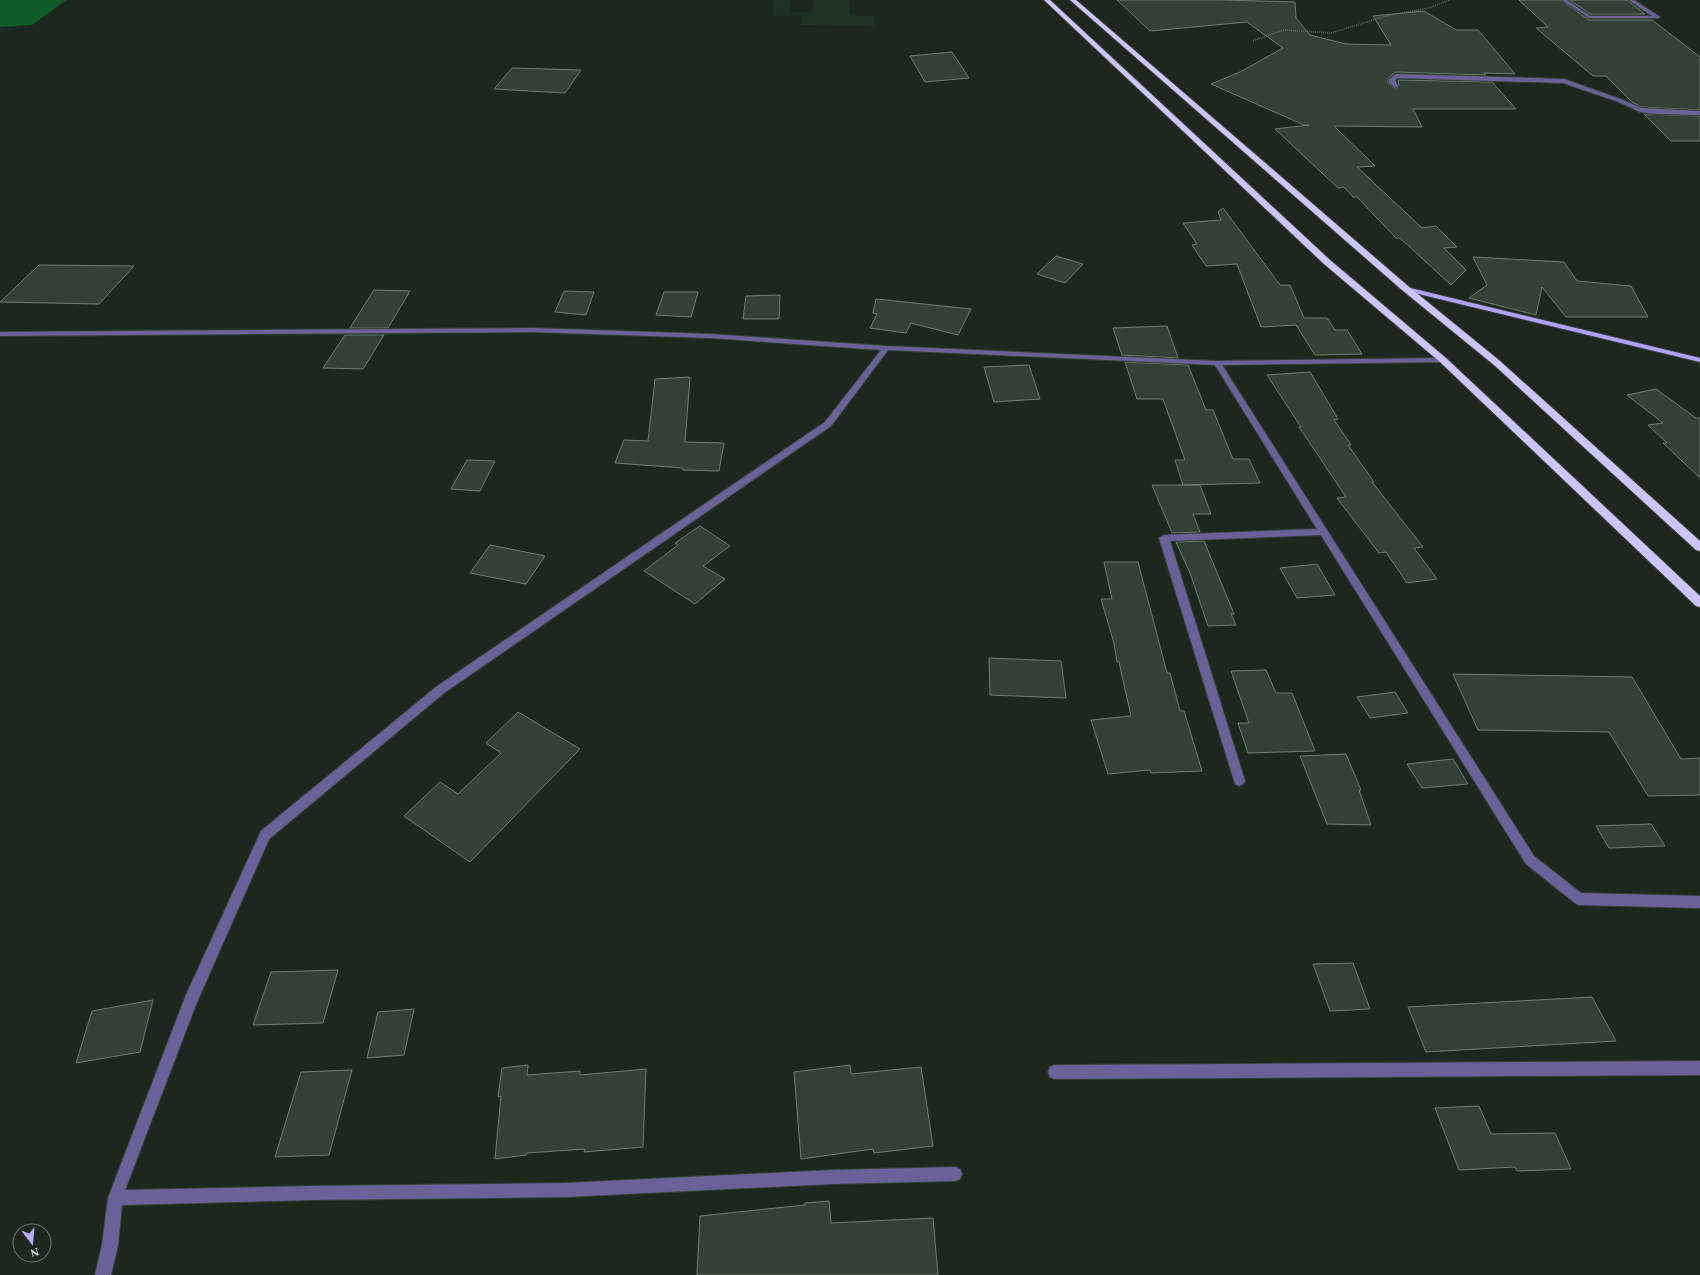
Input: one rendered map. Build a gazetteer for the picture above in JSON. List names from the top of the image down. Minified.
{"north":"bottom"}
